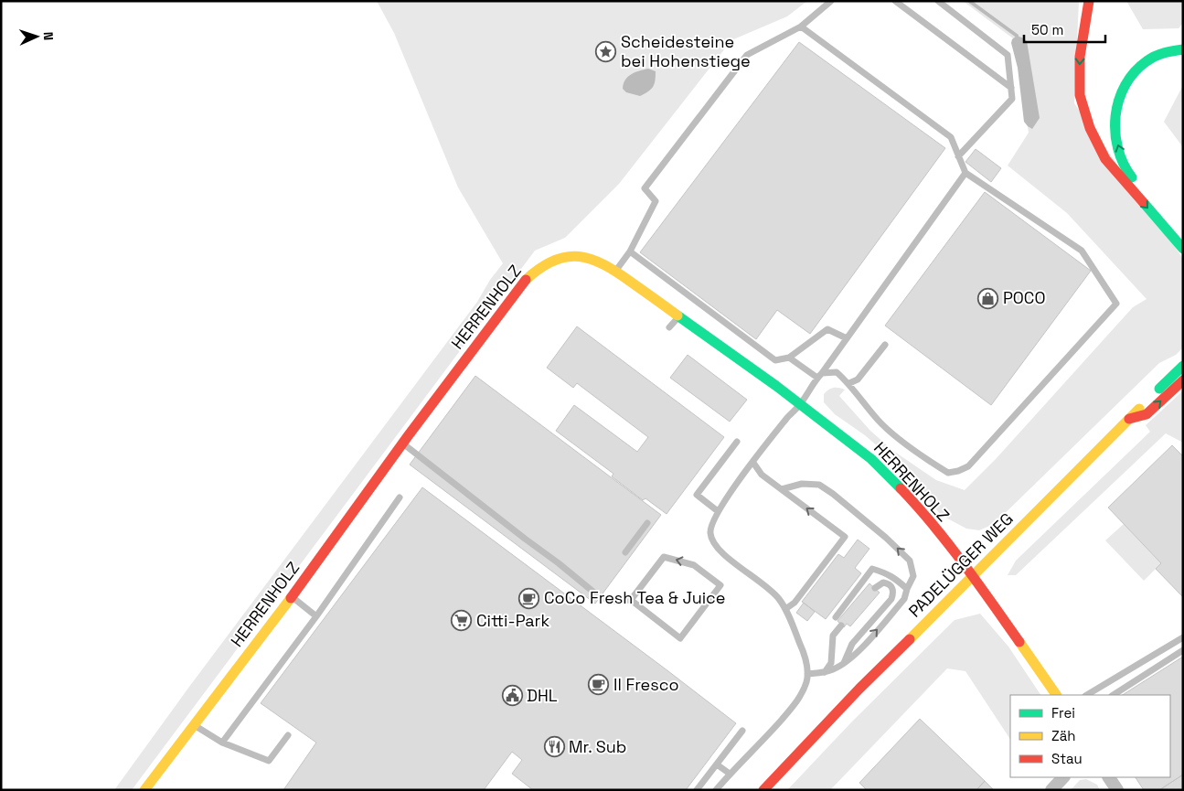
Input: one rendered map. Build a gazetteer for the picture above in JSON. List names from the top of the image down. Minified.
{"streets":{"main road":["HERRENHOLZ","PADELÜGGER WEG"]},"crossings":[["HERRENHOLZ","PADELÜGGER WEG"]],"places":{"place":["Scheidesteine bei Hohenstiege"],"shop":["POCO"],"cafe":["CoCo Fresh Tea & Juice","Il Fresco"],"supermarket":["Citti-Park"],"public building":["DHL"],"restaurant":["Mr. Sub"]},"legend":["Frei","Zäh","Stau"],"scale_bar":"50 m","north":"right"}
